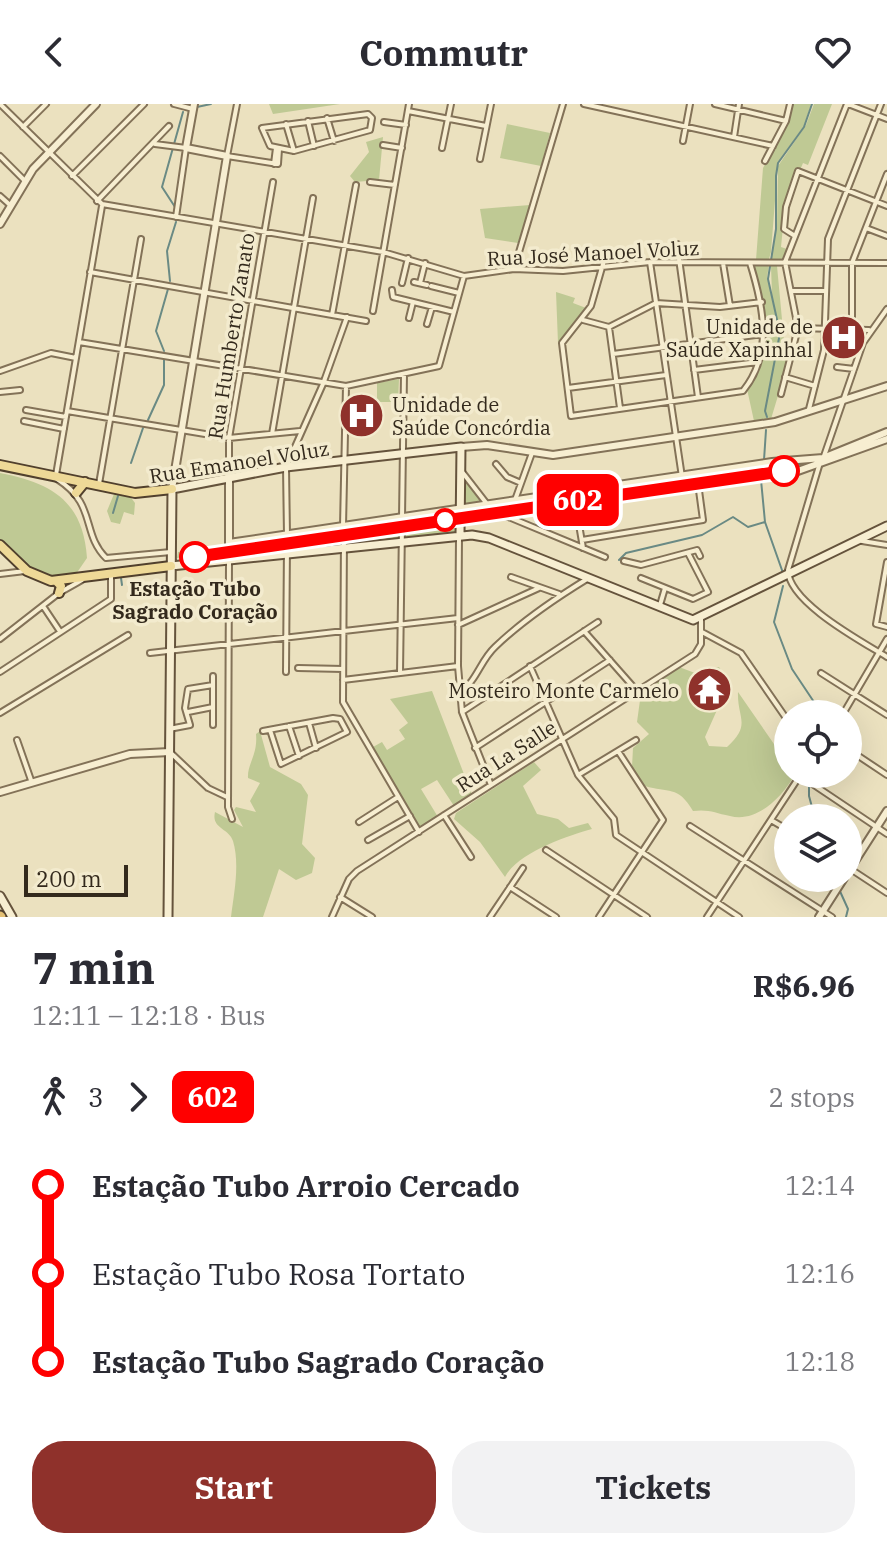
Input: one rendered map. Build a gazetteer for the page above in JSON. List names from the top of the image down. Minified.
{"streets":{"main road":["Rua Emanoel Voluz"],"street":["Rua José Manoel Voluz","Rua Humberto Zanato","Rua La Salle"]},"crossings":[["Rua José Manoel Voluz","Rua Humberto Zanato"],["Rua Humberto Zanato","Rua Emanoel Voluz"]],"places":{"hospital":["Unidade de Saúde Xapinhal","Unidade de Saúde Concórdia"],"other":["Estação Tubo Sagrado Coração"],"temple":["Mosteiro Monte Carmelo"]},"lines":["bus line 602"],"scale_bar":"200 m","page":{"header":"Commutr","on_map":"602","scale":"200 m","heading":["7 min","12:11 – 12:18 · Bus","R$6.96"],"legs":["3","602","2 stops"],"list":[{"name":"Estação Tubo Arroio Cercado","value":"12:14"},{"name":"Estação Tubo Rosa Tortato","value":"12:16"},{"name":"Estação Tubo Sagrado Coração","value":"12:18"}],"buttons":["Start","Tickets"]}}
